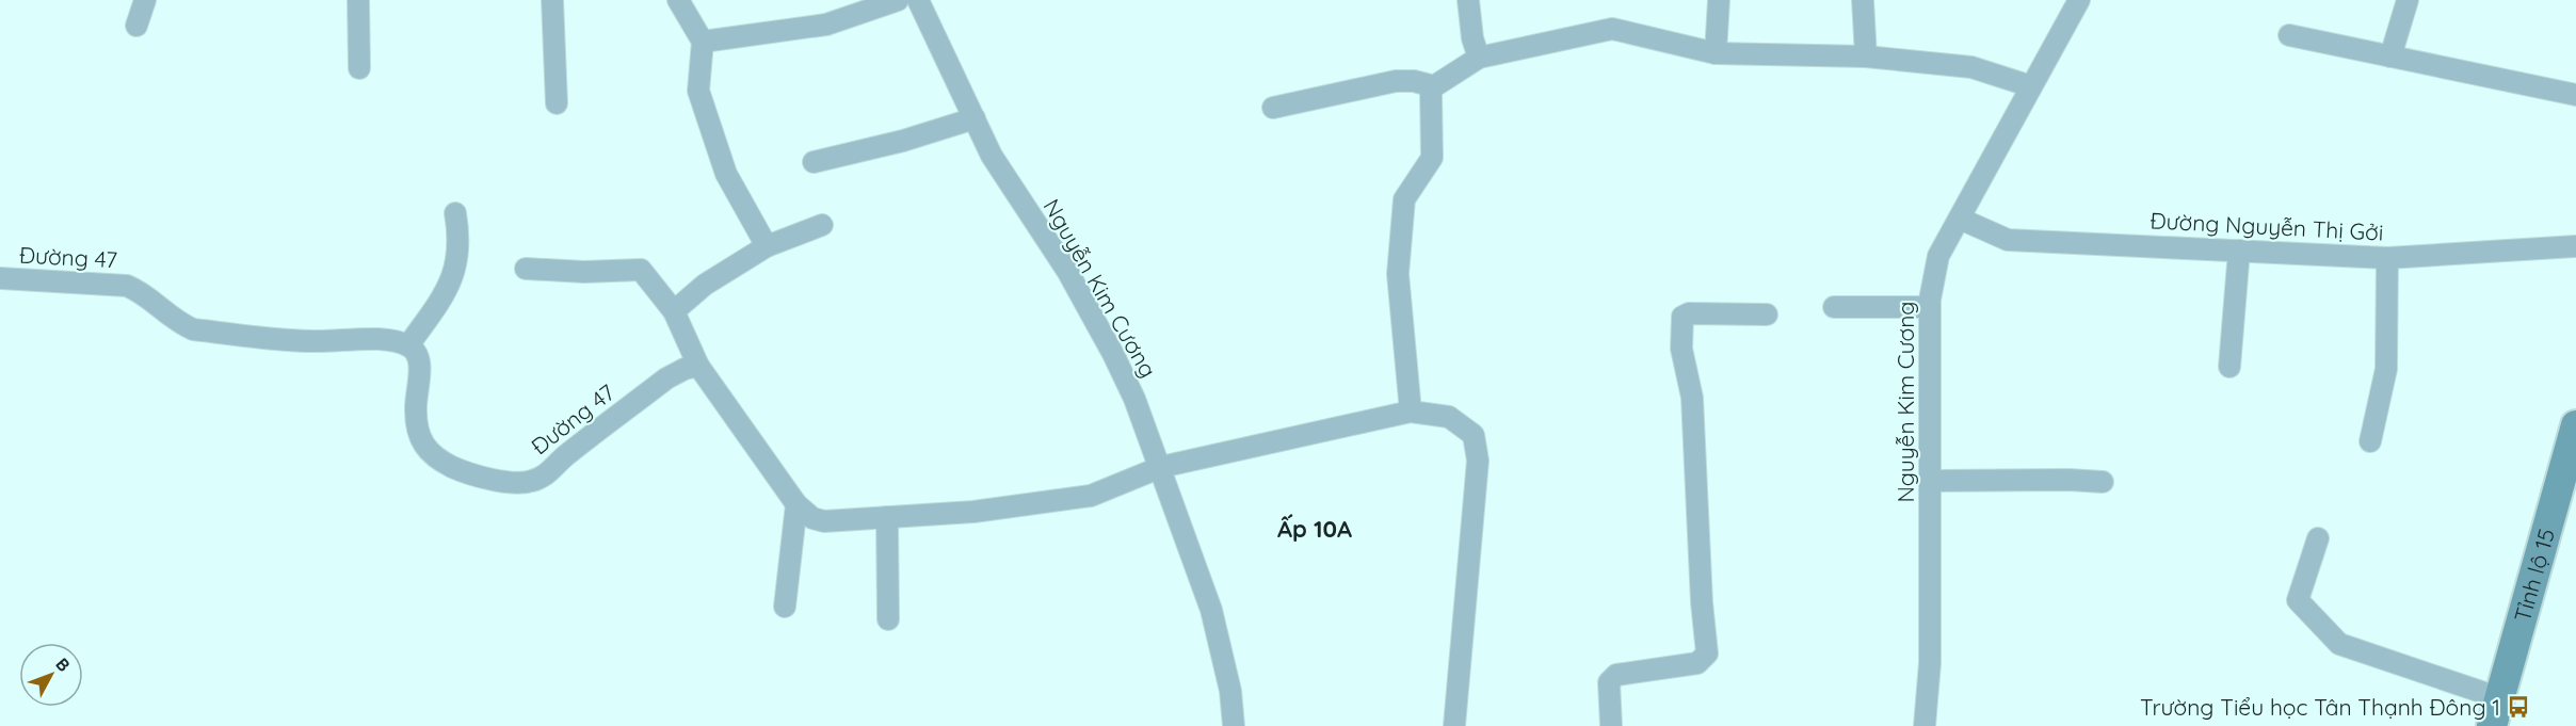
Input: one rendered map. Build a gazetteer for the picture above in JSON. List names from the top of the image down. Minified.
{"streets":{"main road":["Tỉnh lộ 15"],"street":["Đường Nguyễn Thị Gởi","Đường 47","Nguyễn Kim Cương"]},"crossings":[["Đường Nguyễn Thị Gởi","Nguyễn Kim Cương"]],"districts":["Ấp 10A"],"places":{"bus stop":["Trường Tiểu học Tân Thạnh Đông 1"]},"north":"top right"}
